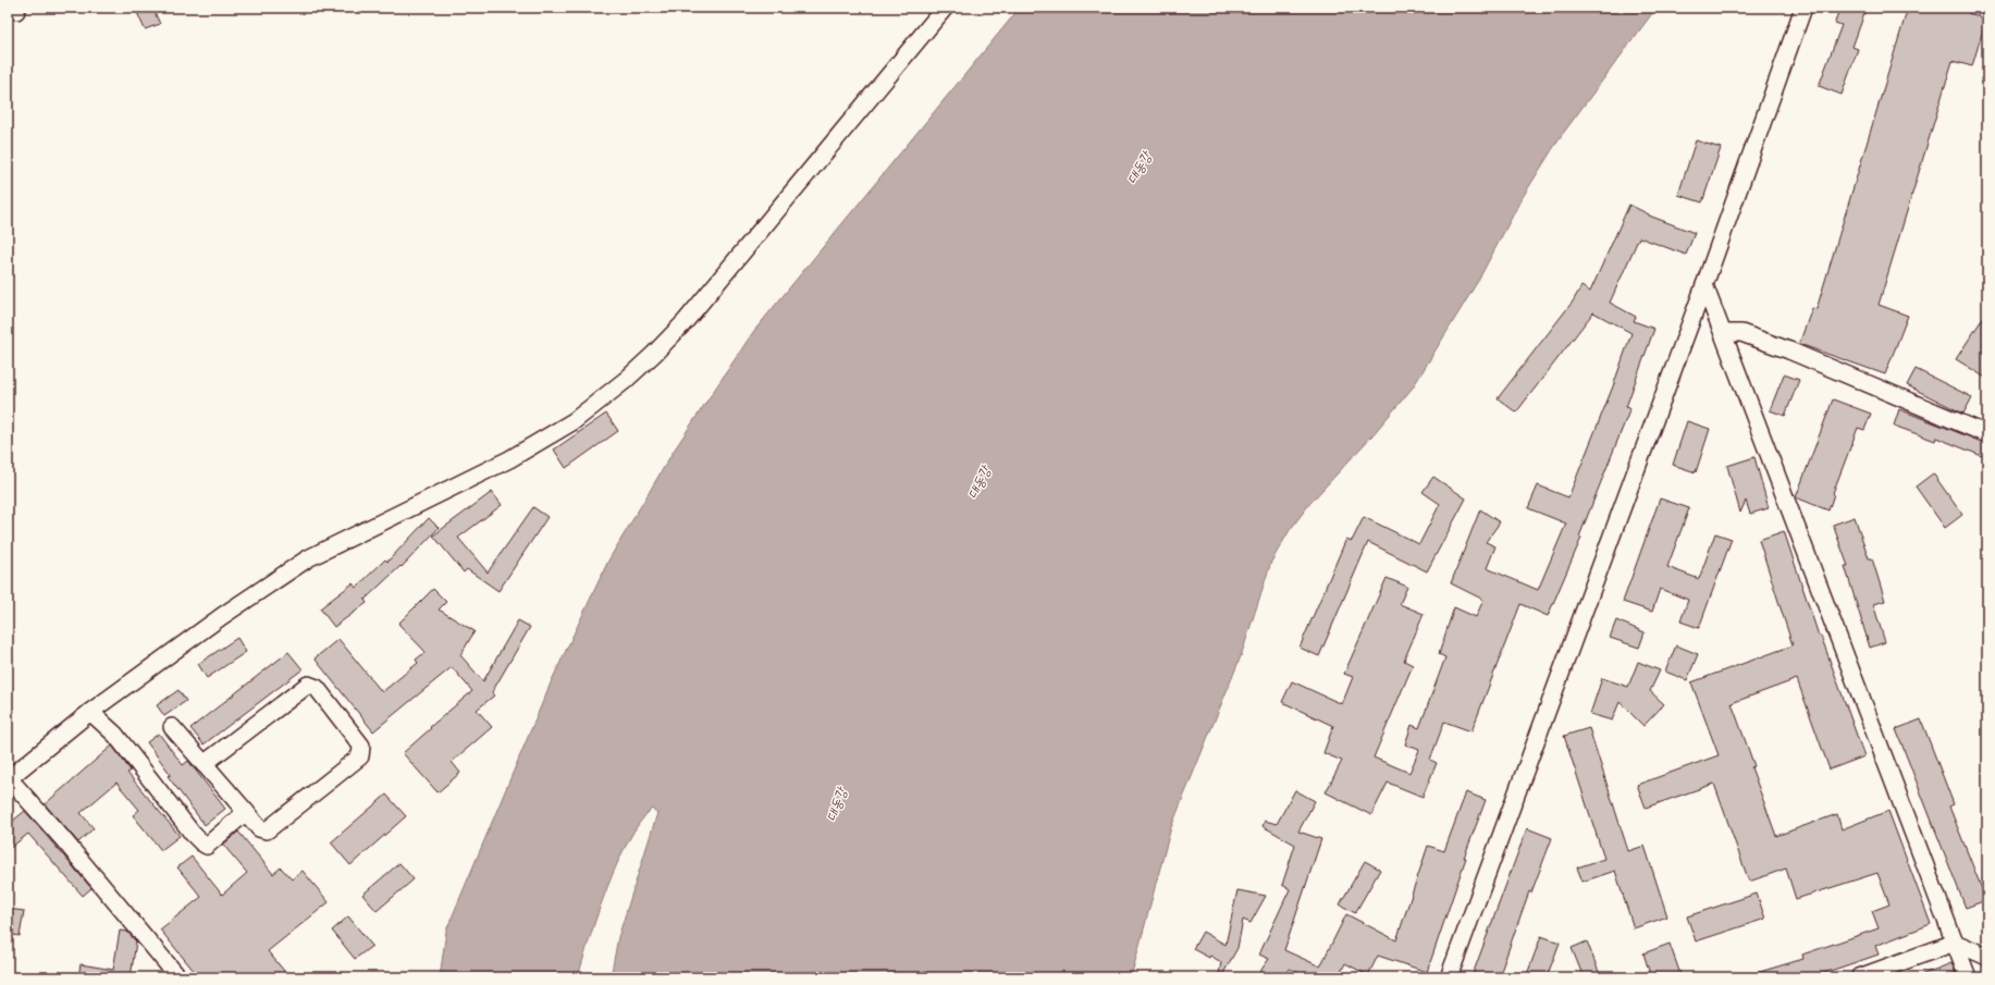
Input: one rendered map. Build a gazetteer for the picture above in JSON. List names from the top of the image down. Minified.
{"water":["대동강"]}
